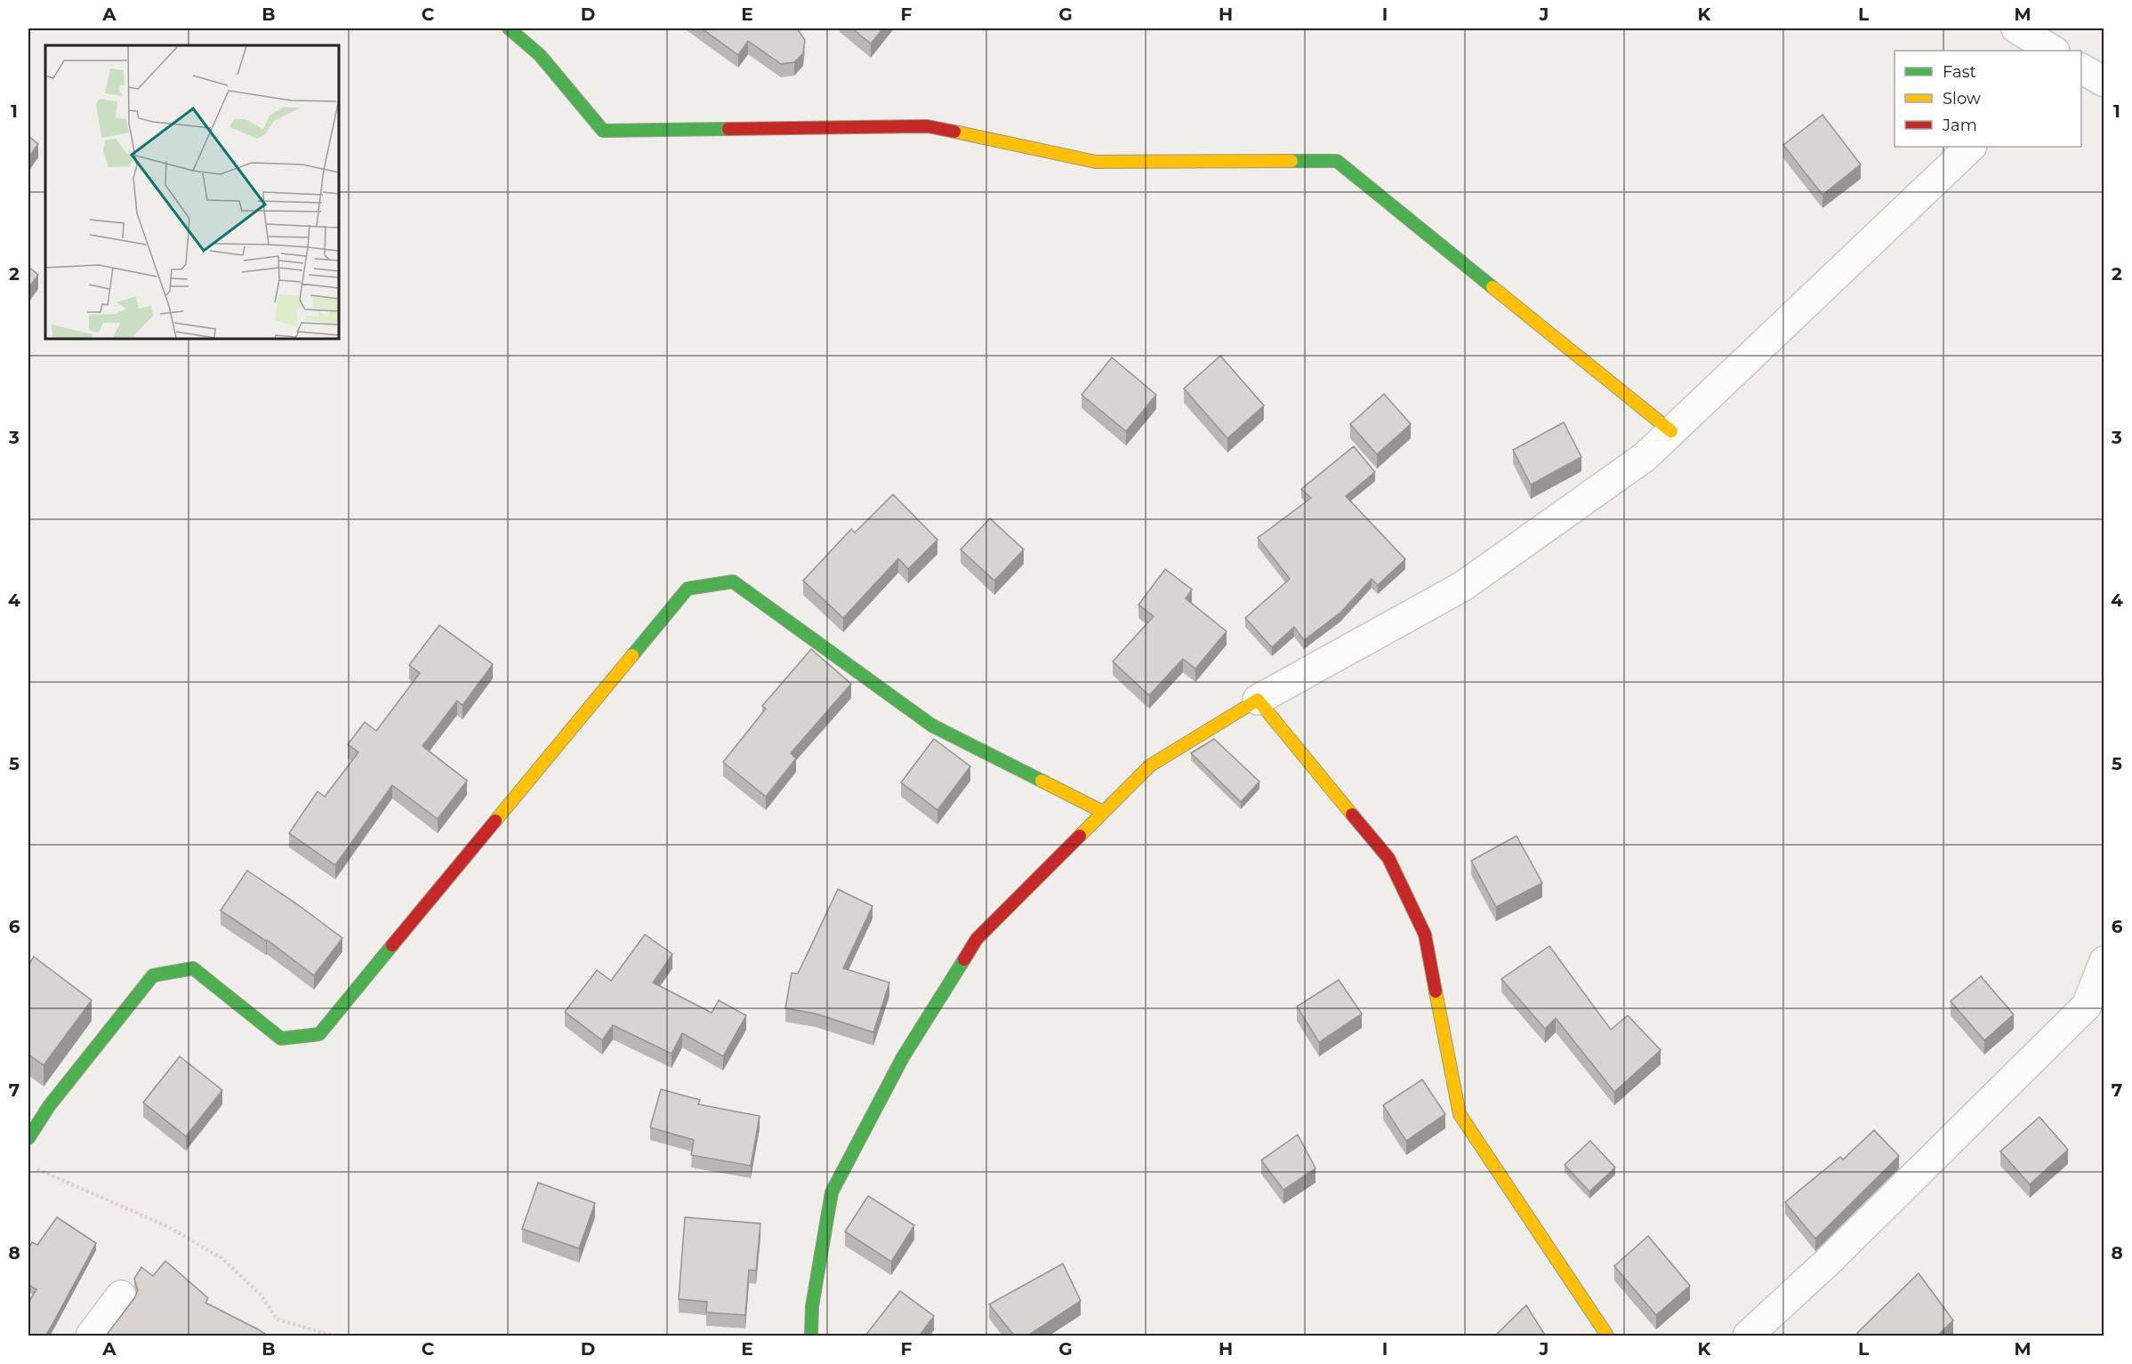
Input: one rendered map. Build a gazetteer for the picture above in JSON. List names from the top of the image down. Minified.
{"legend":["Fast","Slow","Jam"],"grid":{"columns":["A","B","C","D","E","F","G","H","I","J","K","L","M"],"rows":["1","2","3","4","5","6","7","8"]}}
